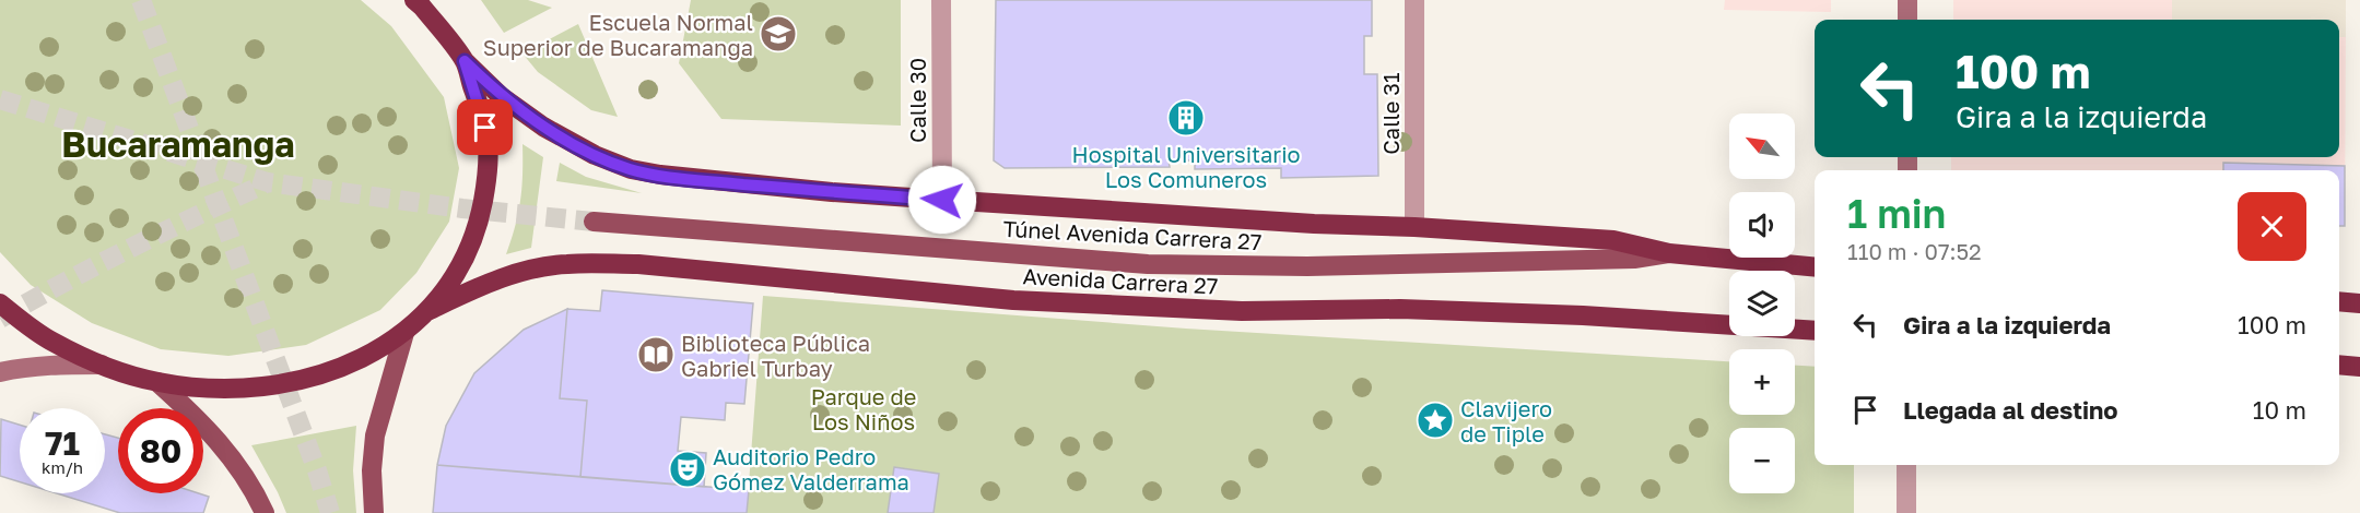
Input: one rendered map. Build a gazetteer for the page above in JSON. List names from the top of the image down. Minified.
{"streets":{"highway":["Avenida Carrera 27"],"main road":["Túnel Avenida Carrera 27"],"street":["Calle 30","Calle 31"]},"districts":["Bucaramanga"],"parks":["Parque de Los Niños"],"places":{"school or university":["Escuela Normal Superior de Bucaramanga"],"building":["Hospital Universitario Los Comuneros"],"library":["Biblioteca Pública Gabriel Turbay"],"place":["Clavijero de Tiple"],"theatre":["Auditorio Pedro Gómez Valderrama"]},"north":"top left","page":{"turn":["100 m","Gira a la izquierda"],"map_buttons":["+","−"],"heading":["1 min","110 m · 07:52"],"list":[{"name":"Gira a la izquierda","value":"100 m"},{"name":"Llegada al destino","value":"10 m"}],"speed":"71 km/h","limit":"80"}}
